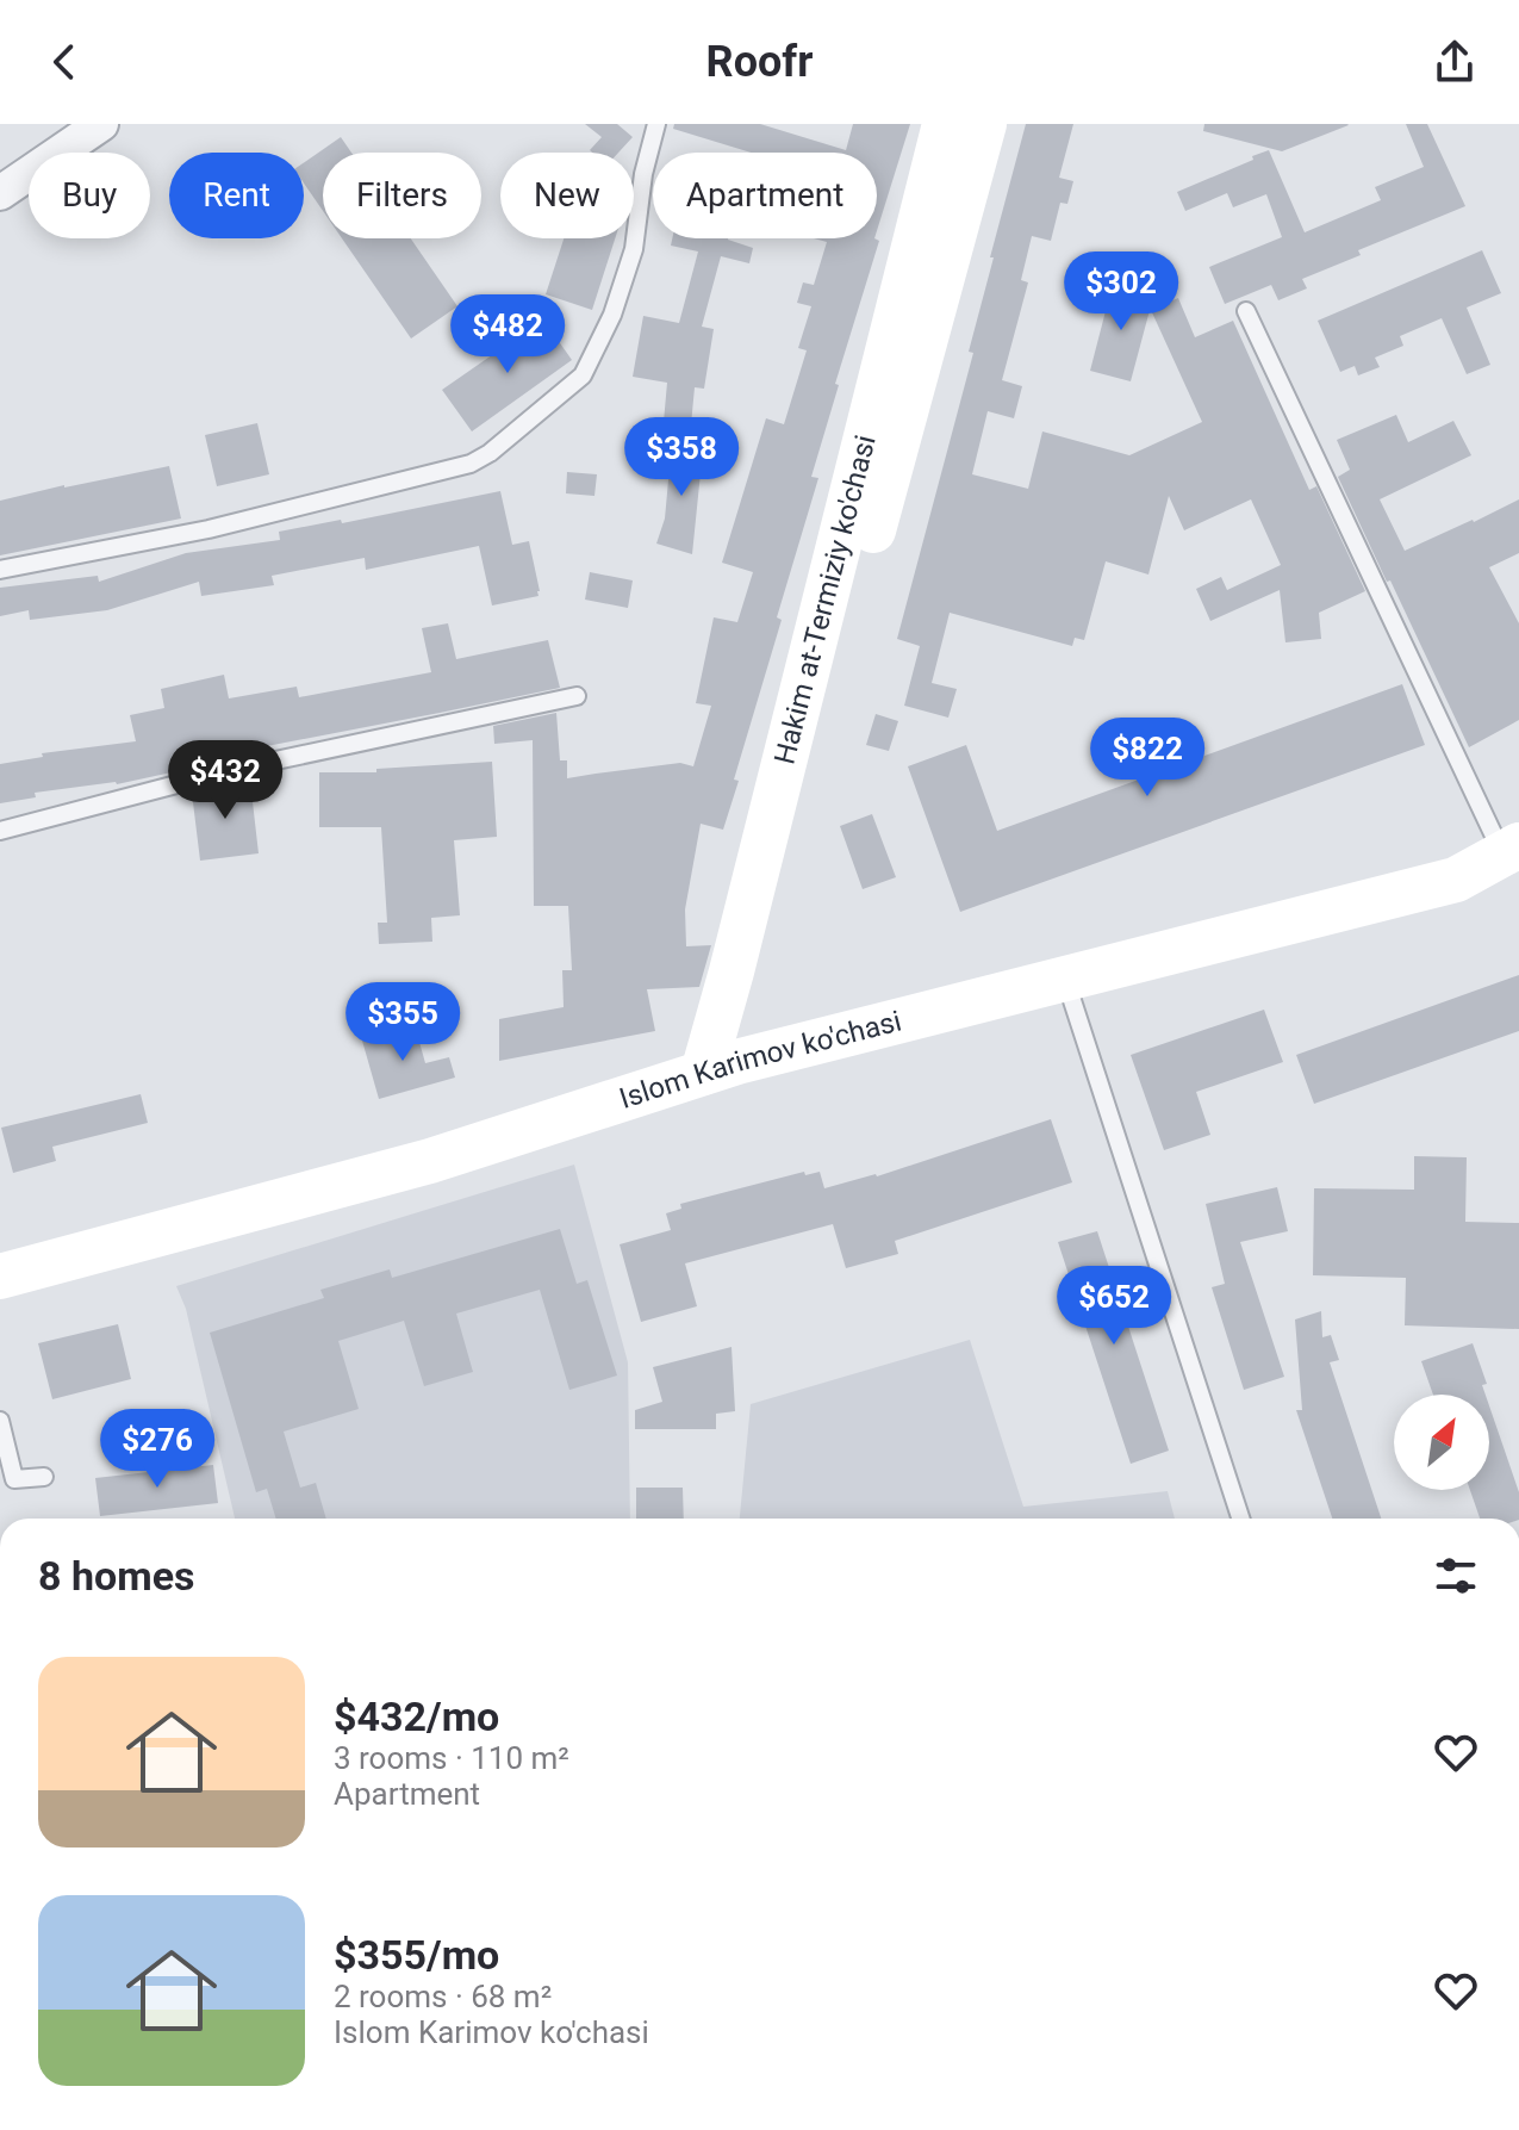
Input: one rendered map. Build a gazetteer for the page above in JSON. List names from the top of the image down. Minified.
{"streets":{"main road":["Hakim at-Termiziy ko'chasi","Islom Karimov ko'chasi"]},"crossings":[["Hakim at-Termiziy ko'chasi","Islom Karimov ko'chasi"]],"north":"top right","page":{"header":"Roofr","chip":["Buy","Rent","Filters","New","Apartment"],"price":["$302","$482","$358","$822","$432","$355","$652","$276"],"heading":"8 homes","list":[{"name":"$432/mo","note":"3 rooms · 110 m² · Apartment"},{"name":"$355/mo","note":"2 rooms · 68 m² · Islom Karimov ko'chasi"}]}}
